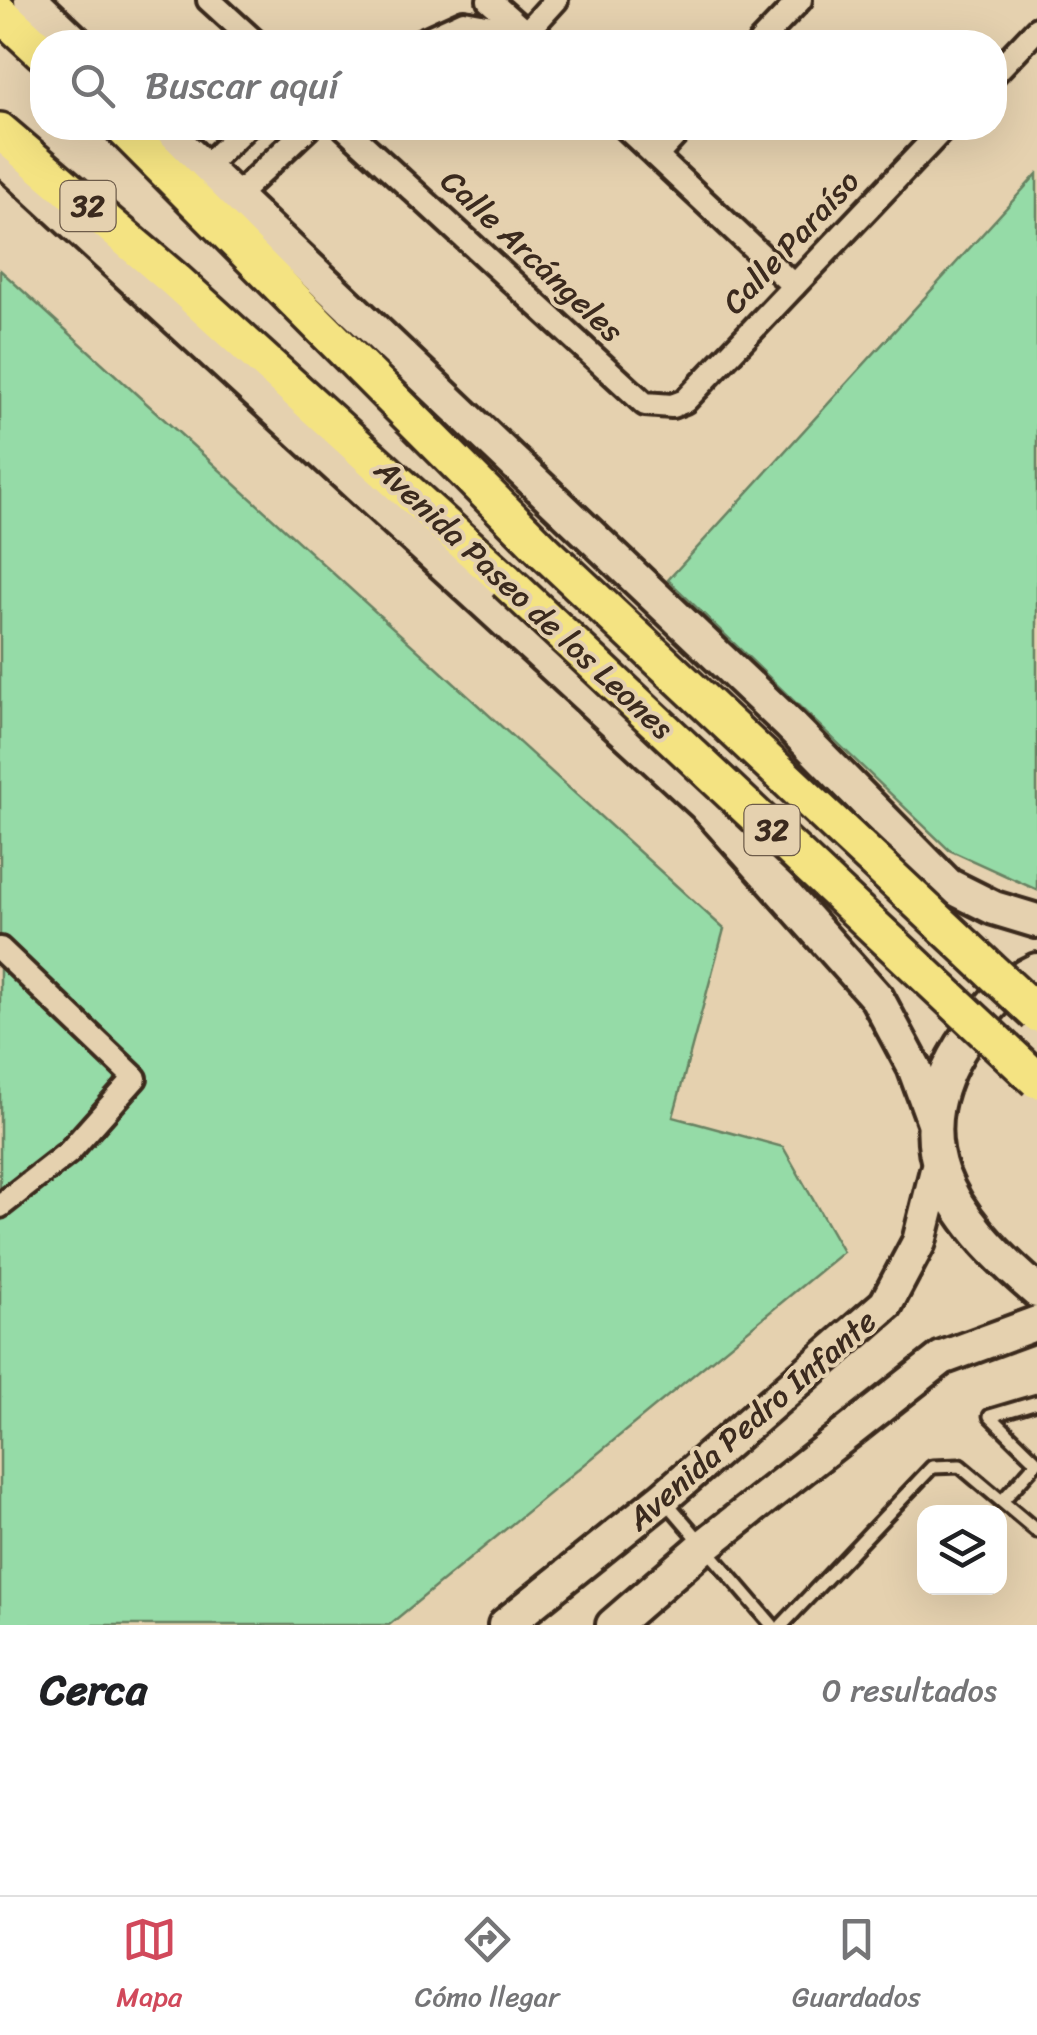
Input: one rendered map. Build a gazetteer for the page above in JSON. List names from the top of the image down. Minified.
{"streets":{"main road":["32","Avenida Paseo de los Leones"],"street":["Calle Paraíso","Calle Arcángeles","Avenida Pedro Infante"]},"crossings":[["Calle Paraíso","Calle Arcángeles"]],"page":{"search":"Buscar aquí","heading":["Cerca","0 resultados"],"nav":["Mapa","Cómo llegar","Guardados"]}}
